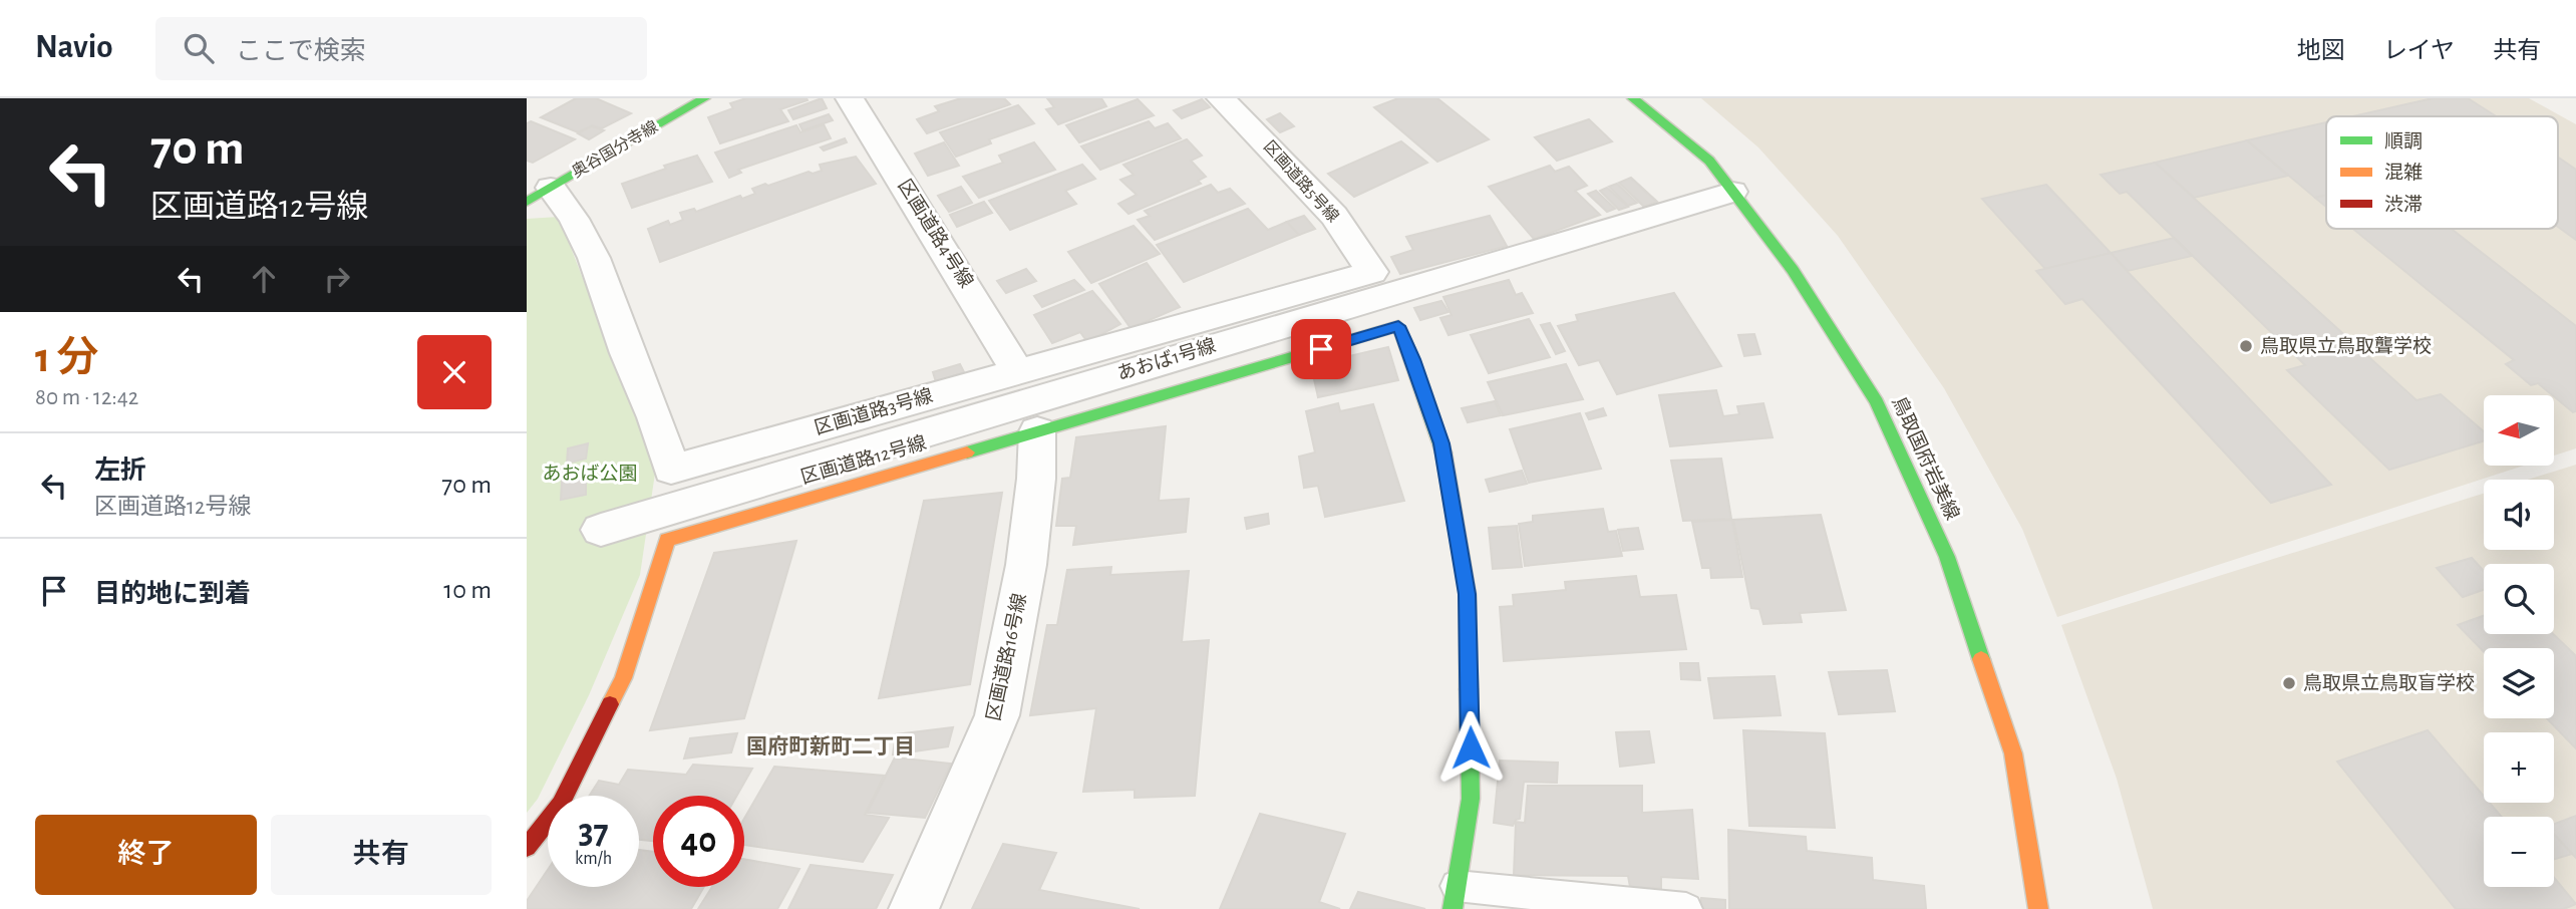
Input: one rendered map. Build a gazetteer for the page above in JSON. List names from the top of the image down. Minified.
{"streets":{"street":["奥谷国分寺線","区画道路5号線","区画道路4号線","あおば1号線","区画道路3号線","鳥取国府岩美線","区画道路12号線","区画道路16号線"]},"crossings":[["奥谷国分寺線","区画道路3号線"],["区画道路5号線","区画道路3号線"],["区画道路4号線","区画道路3号線"],["あおば1号線","鳥取国府岩美線"],["区画道路12号線","区画道路16号線"]],"districts":["国府町新町二丁目"],"parks":["あおば公園"],"places":["鳥取県立鳥取聾学校","鳥取県立鳥取盲学校"],"legend":["順調","混雑","渋滞"],"north":"left","page":{"header":"Navio","search":"ここで検索","nav":["地図","レイヤ","共有"],"turn":["70 m","区画道路12号線"],"heading":["1 分","80 m · 12:42"],"map_buttons":["+","−"],"list":[{"name":"左折","note":"区画道路12号線","value":"70 m"},{"name":"目的地に到着","value":"10 m"}],"speed":"37 km/h","limit":"40","buttons":["終了","共有"]}}
